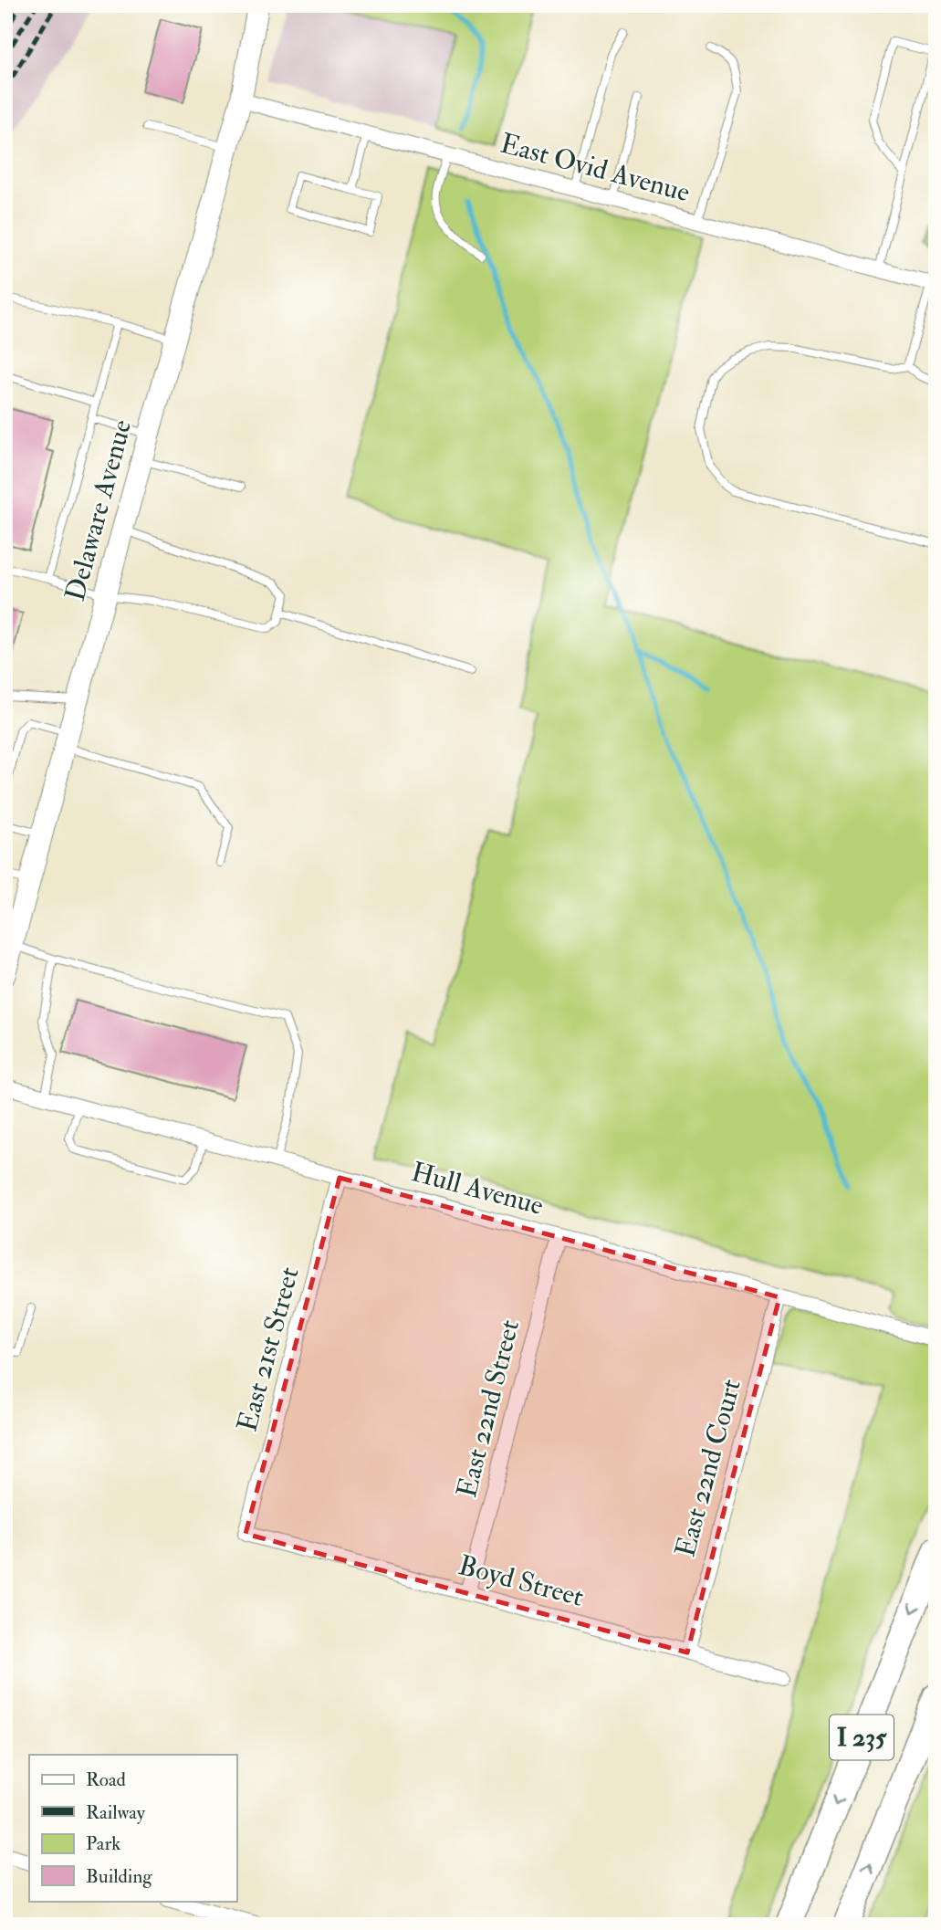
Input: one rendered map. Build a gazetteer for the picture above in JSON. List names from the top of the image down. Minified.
{"streets":{"highway":["I 235"],"main road":["Delaware Avenue"],"street":["East Ovid Avenue","Hull Avenue","East 21st Street","East 22nd Street","East 22nd Court","Boyd Street"]},"crossings":[["East Ovid Avenue","Delaware Avenue"],["Hull Avenue","East 21st Street"],["Hull Avenue","East 22nd Street"],["Hull Avenue","East 22nd Court"],["East 21st Street","Boyd Street"],["East 22nd Street","Boyd Street"],["East 22nd Court","Boyd Street"]],"legend":["Road","Railway","Park","Building"]}
